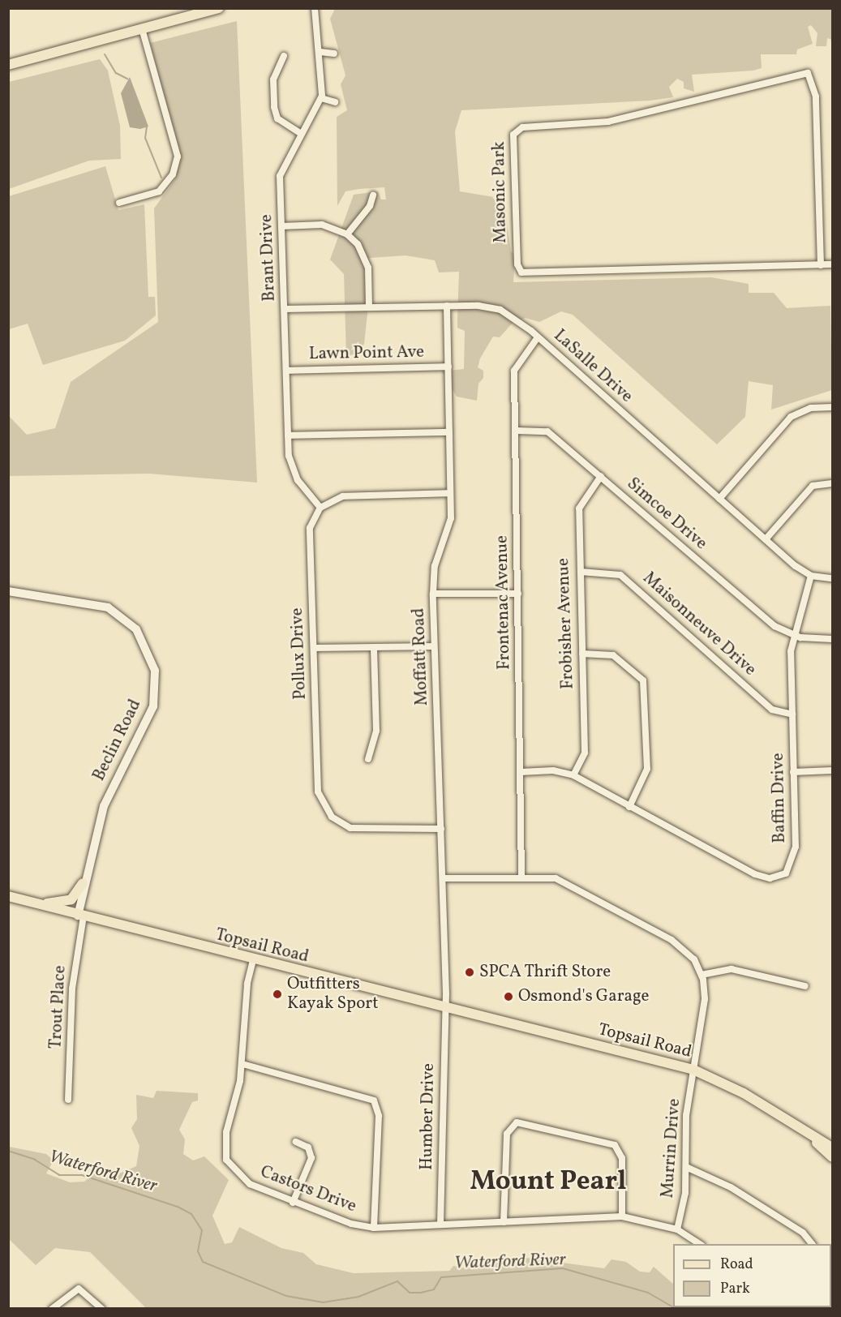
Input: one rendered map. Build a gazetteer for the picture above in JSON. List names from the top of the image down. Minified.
{"streets":{"main road":["Topsail Road"],"street":["Masonic Park","Brant Drive","Lawn Point Ave","LaSalle Drive","Simcoe Drive","Frontenac Avenue","Frobisher Avenue","Maisonneuve Drive","Pollux Drive","Moffatt Road","Beclin Road","Baffin Drive","Trout Place","Humber Drive","Murrin Drive","Castors Drive"]},"crossings":[["Brant Drive","Lawn Point Ave"],["Brant Drive","LaSalle Drive"],["Brant Drive","Pollux Drive"],["Lawn Point Ave","Moffatt Road"],["LaSalle Drive","Frontenac Avenue"],["LaSalle Drive","Moffatt Road"],["LaSalle Drive","Baffin Drive"],["Simcoe Drive","Frontenac Avenue"],["Simcoe Drive","Frobisher Avenue"],["Simcoe Drive","Baffin Drive"],["Frontenac Avenue","Baffin Drive"],["Frobisher Avenue","Maisonneuve Drive"],["Frobisher Avenue","Baffin Drive"],["Maisonneuve Drive","Baffin Drive"],["Pollux Drive","Moffatt Road"],["Moffatt Road","Topsail Road"],["Moffatt Road","Humber Drive"],["Beclin Road","Topsail Road"],["Beclin Road","Trout Place"],["Topsail Road","Trout Place"],["Topsail Road","Humber Drive"],["Topsail Road","Murrin Drive"],["Topsail Road","Castors Drive"],["Humber Drive","Castors Drive"],["Murrin Drive","Castors Drive"]],"districts":["Mount Pearl"],"water":["Waterford River"],"places":["SPCA Thrift Store","Outfitters Kayak Sport","Osmond's Garage"],"legend":["Road","Park"]}
